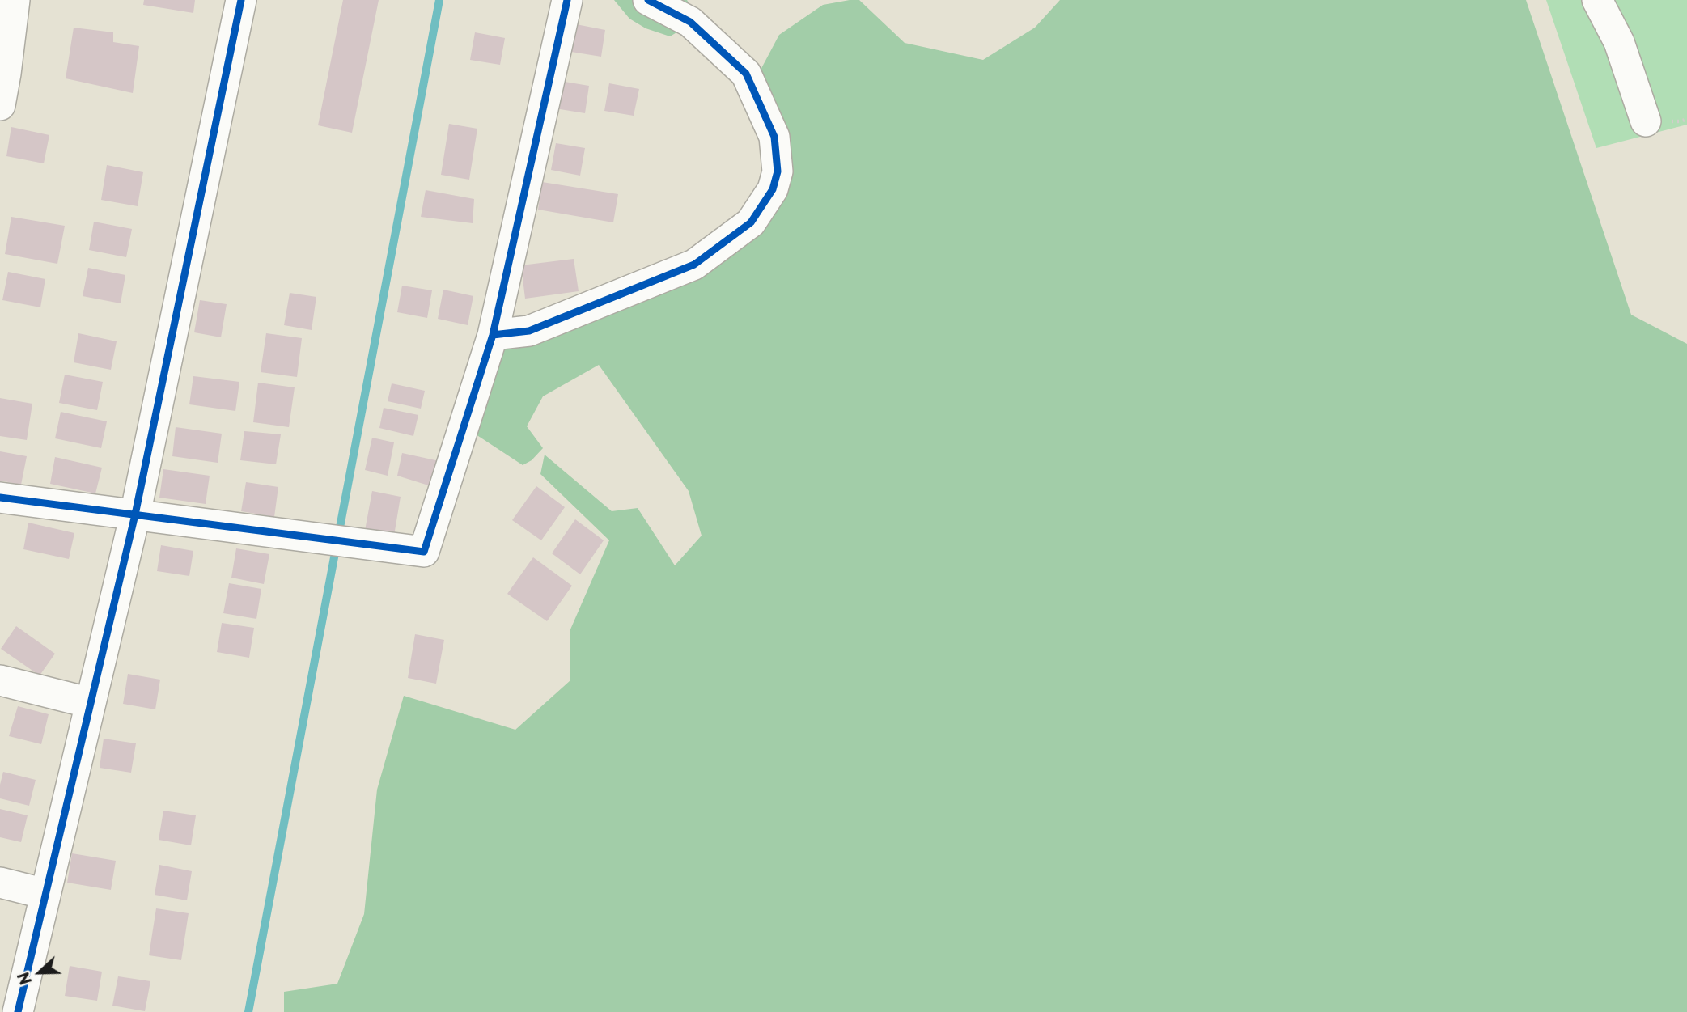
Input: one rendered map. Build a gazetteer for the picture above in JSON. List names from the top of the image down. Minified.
{"north":"left"}
